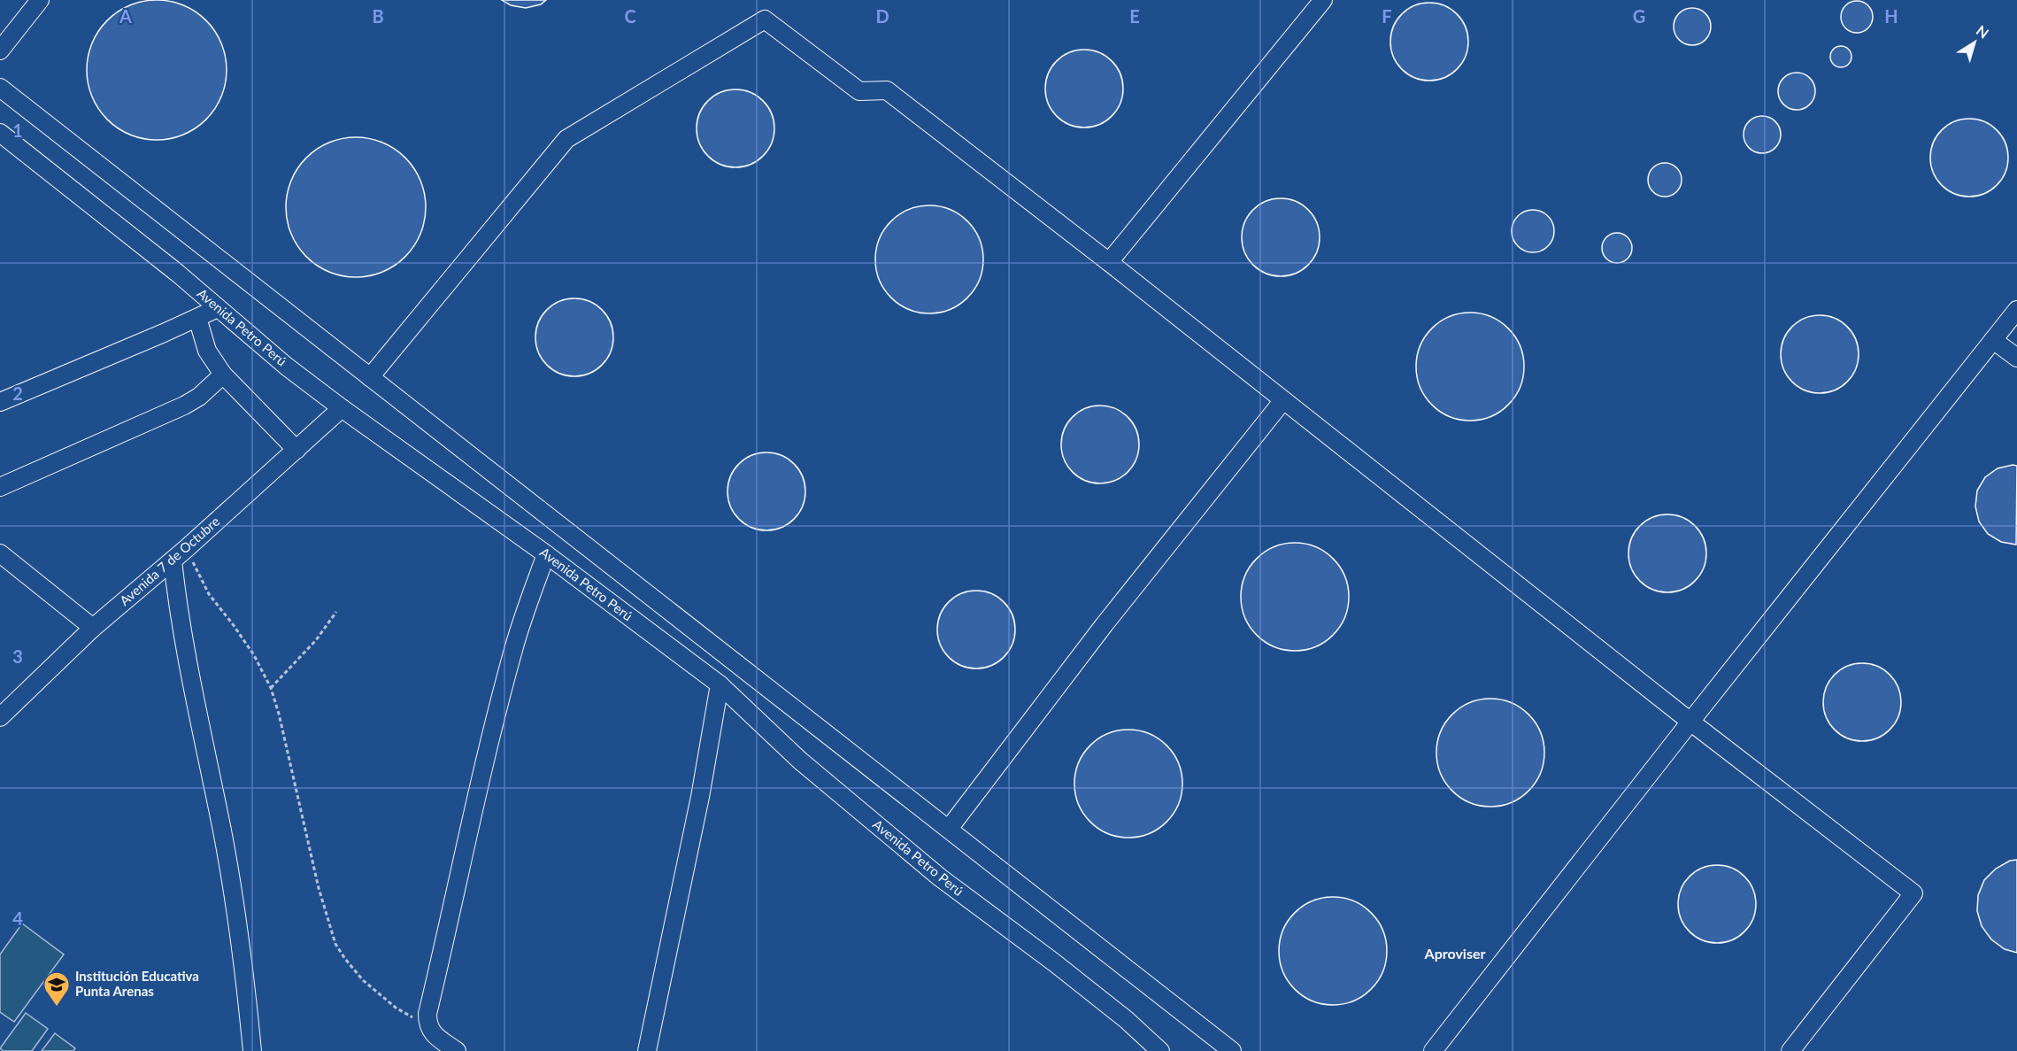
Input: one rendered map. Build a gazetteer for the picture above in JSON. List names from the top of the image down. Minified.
{"streets":{"street":["Avenida Petro Perú","Avenida 7 de Octubre"]},"crossings":[["Avenida Petro Perú","Avenida 7 de Octubre"]],"districts":["Aproviser"],"places":{"school or university":["Institución Educativa Punta Arenas"]},"north":"top right","grid":{"columns":["A","B","C","D","E","F","G","H"],"rows":["1","2","3","4"]}}
